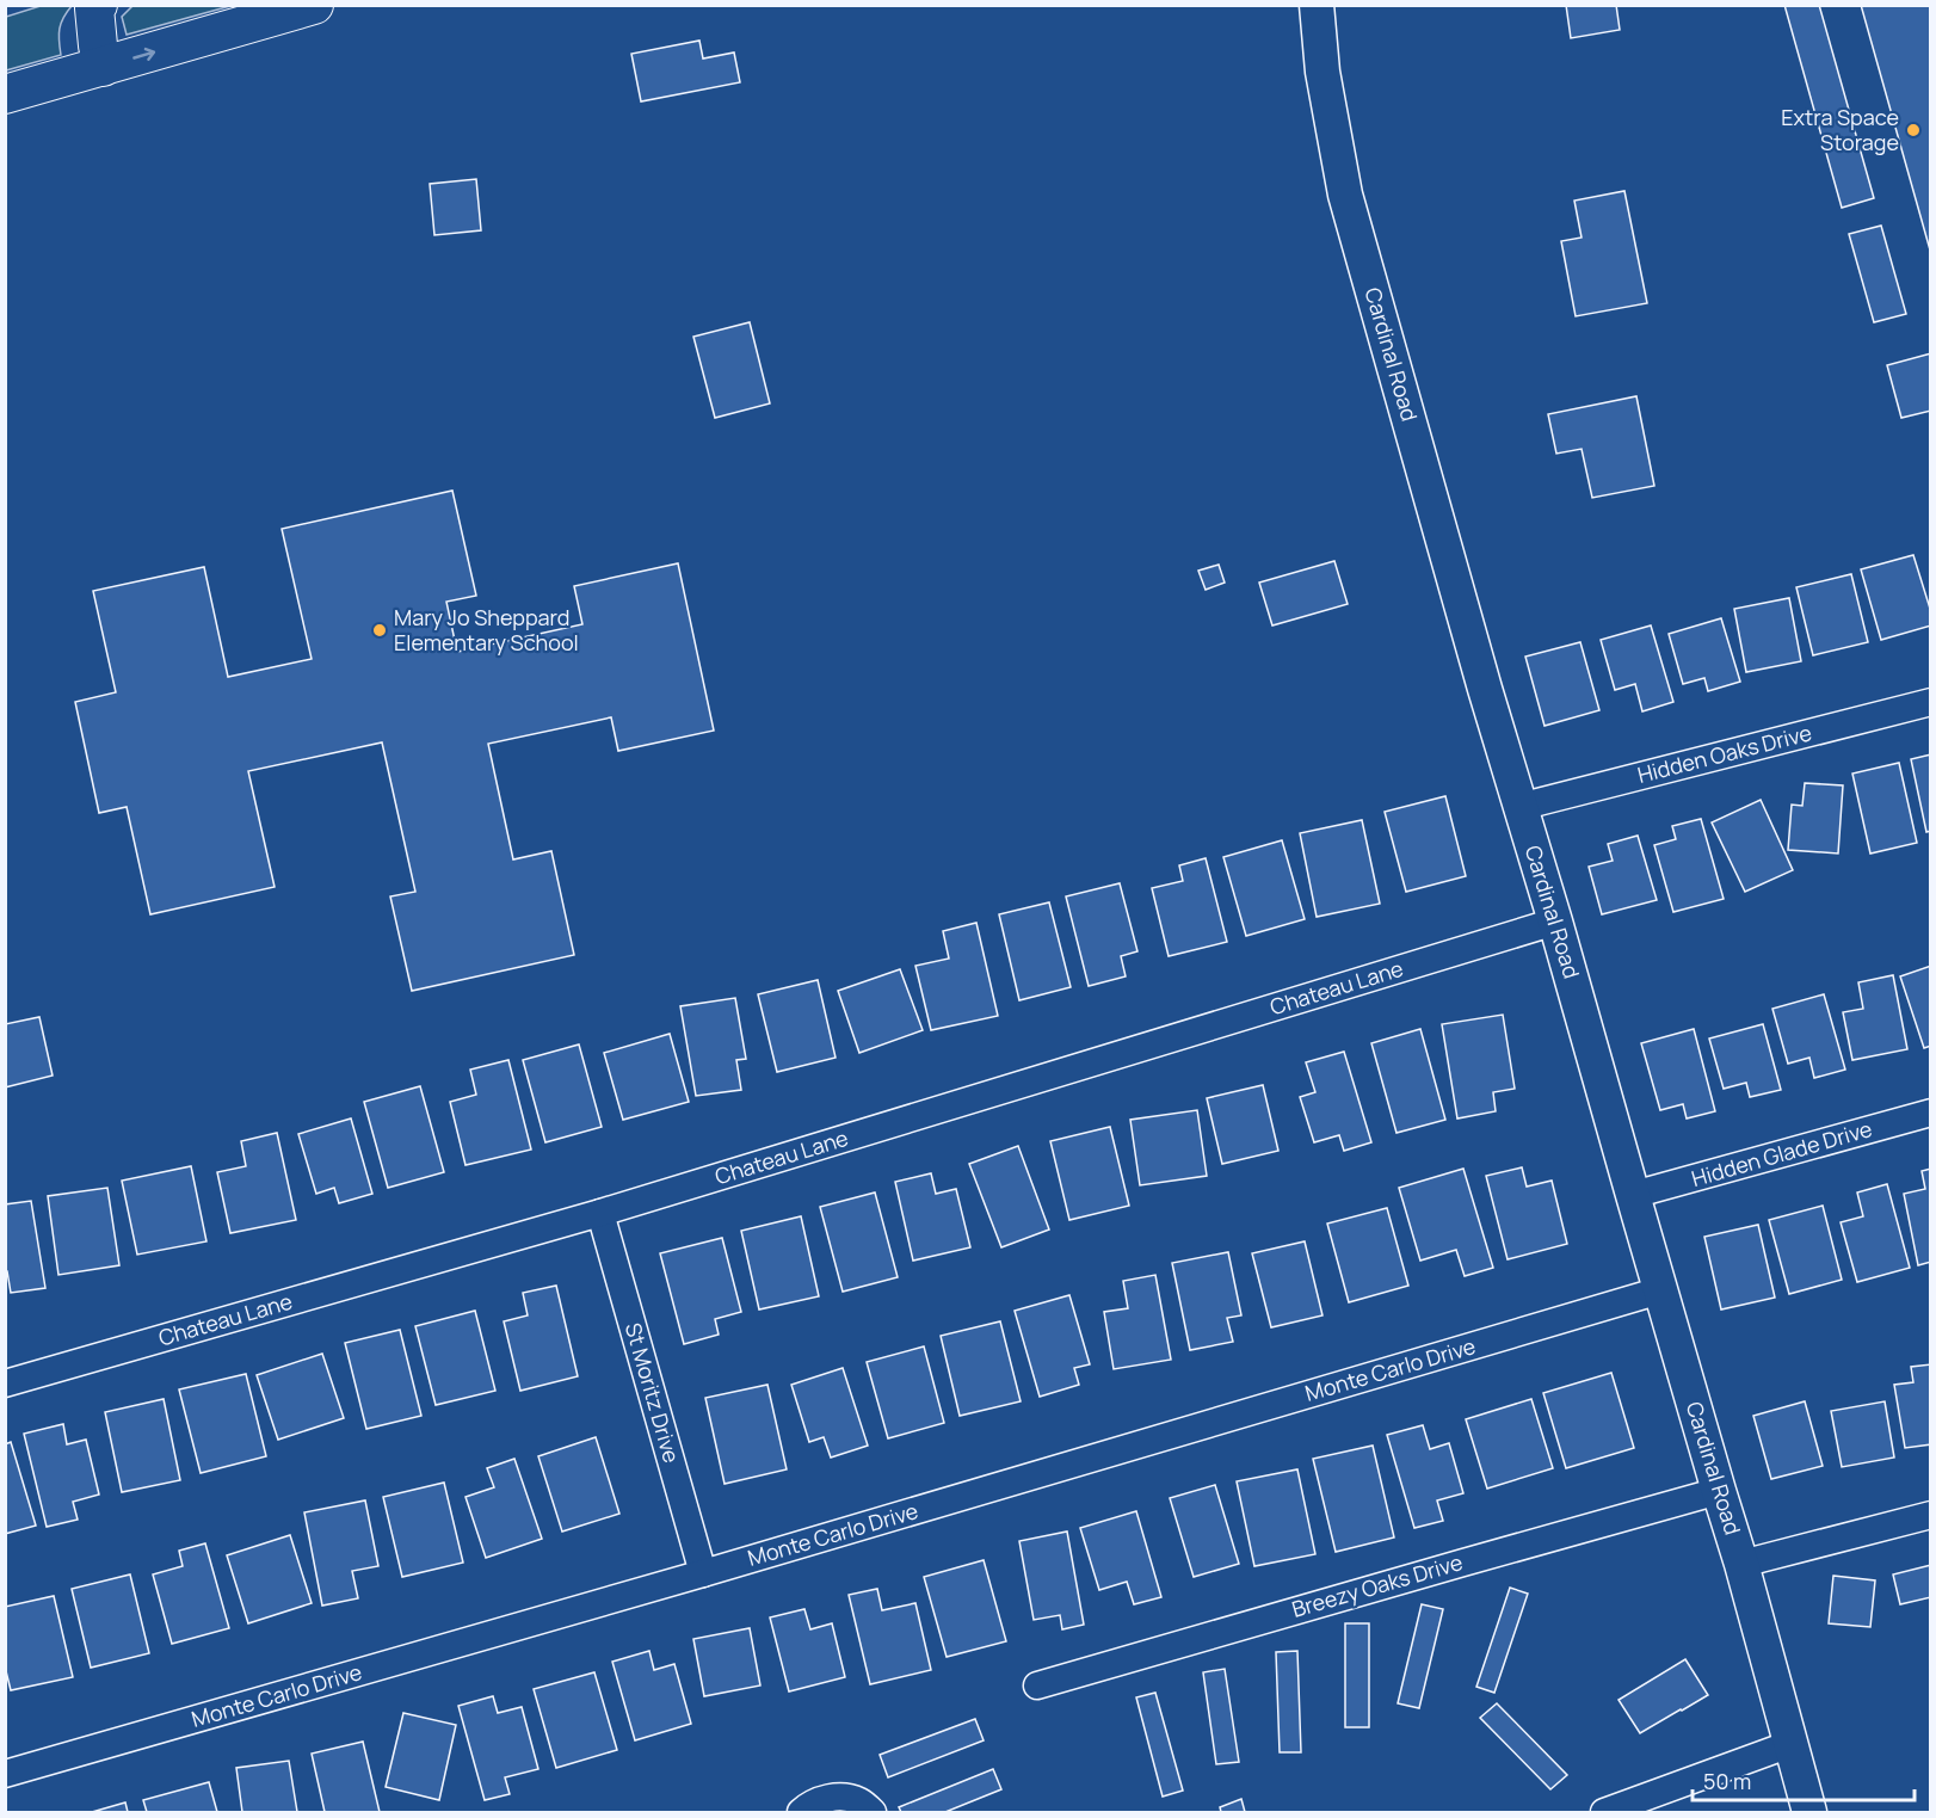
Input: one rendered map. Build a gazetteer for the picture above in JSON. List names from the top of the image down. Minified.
{"streets":{"street":["Cardinal Road","Hidden Oaks Drive","Chateau Lane","Hidden Glade Drive","Monte Carlo Drive","St Moritz Drive","Breezy Oaks Drive"]},"crossings":[["Cardinal Road","Hidden Oaks Drive"],["Cardinal Road","Chateau Lane"],["Cardinal Road","Hidden Glade Drive"],["Cardinal Road","Monte Carlo Drive"],["Cardinal Road","Breezy Oaks Drive"],["Chateau Lane","St Moritz Drive"],["Monte Carlo Drive","St Moritz Drive"]],"places":["Extra Space Storage","Mary Jo Sheppard Elementary School"],"scale_bar":"50 m"}
